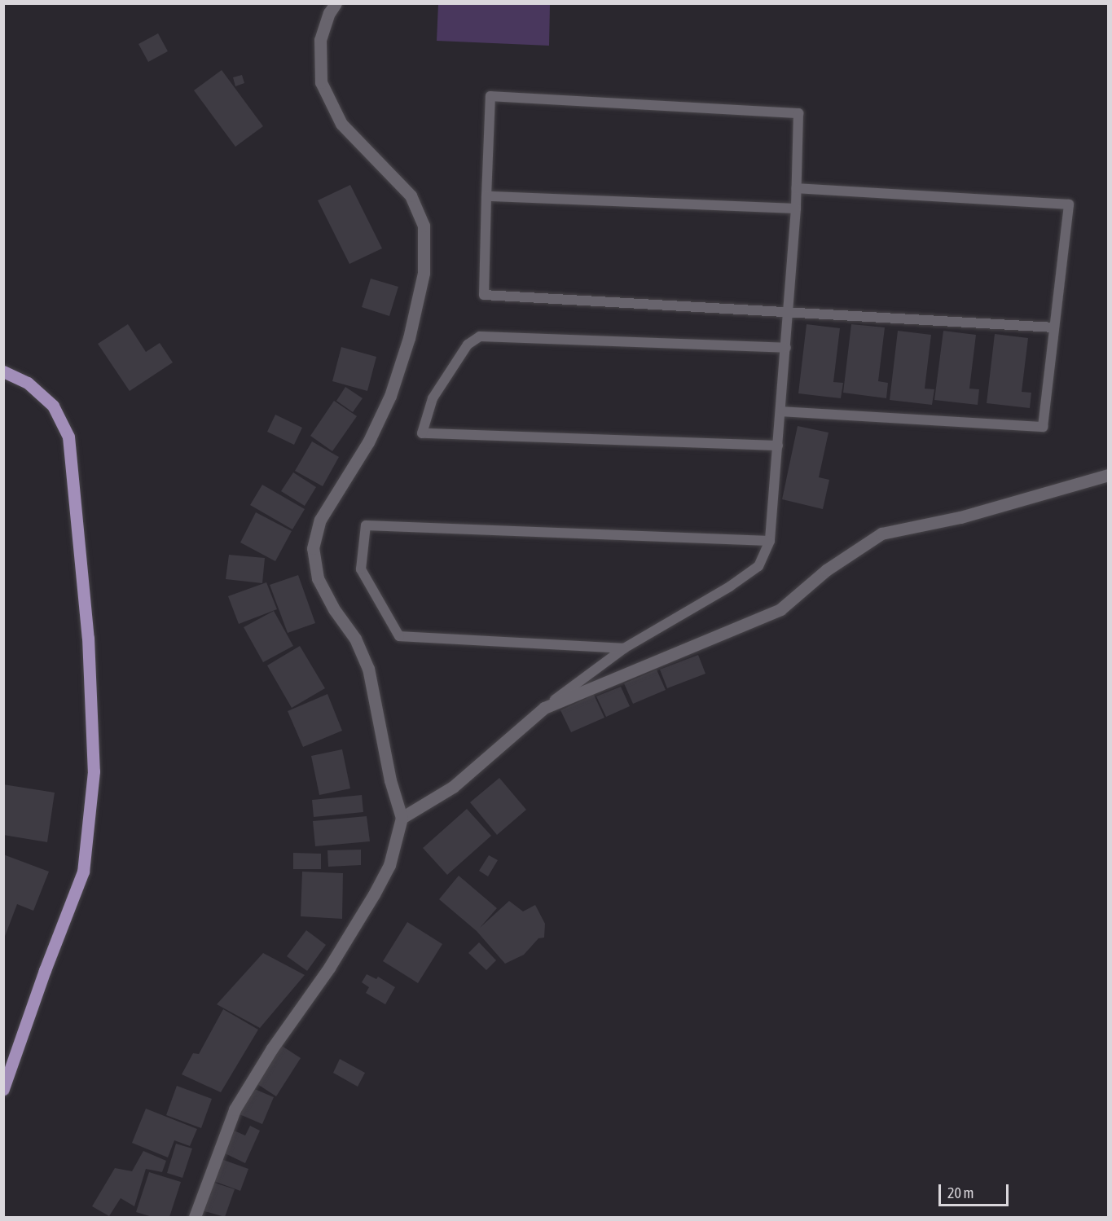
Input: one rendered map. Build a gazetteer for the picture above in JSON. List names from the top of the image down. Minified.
{"scale_bar":"20 m"}
